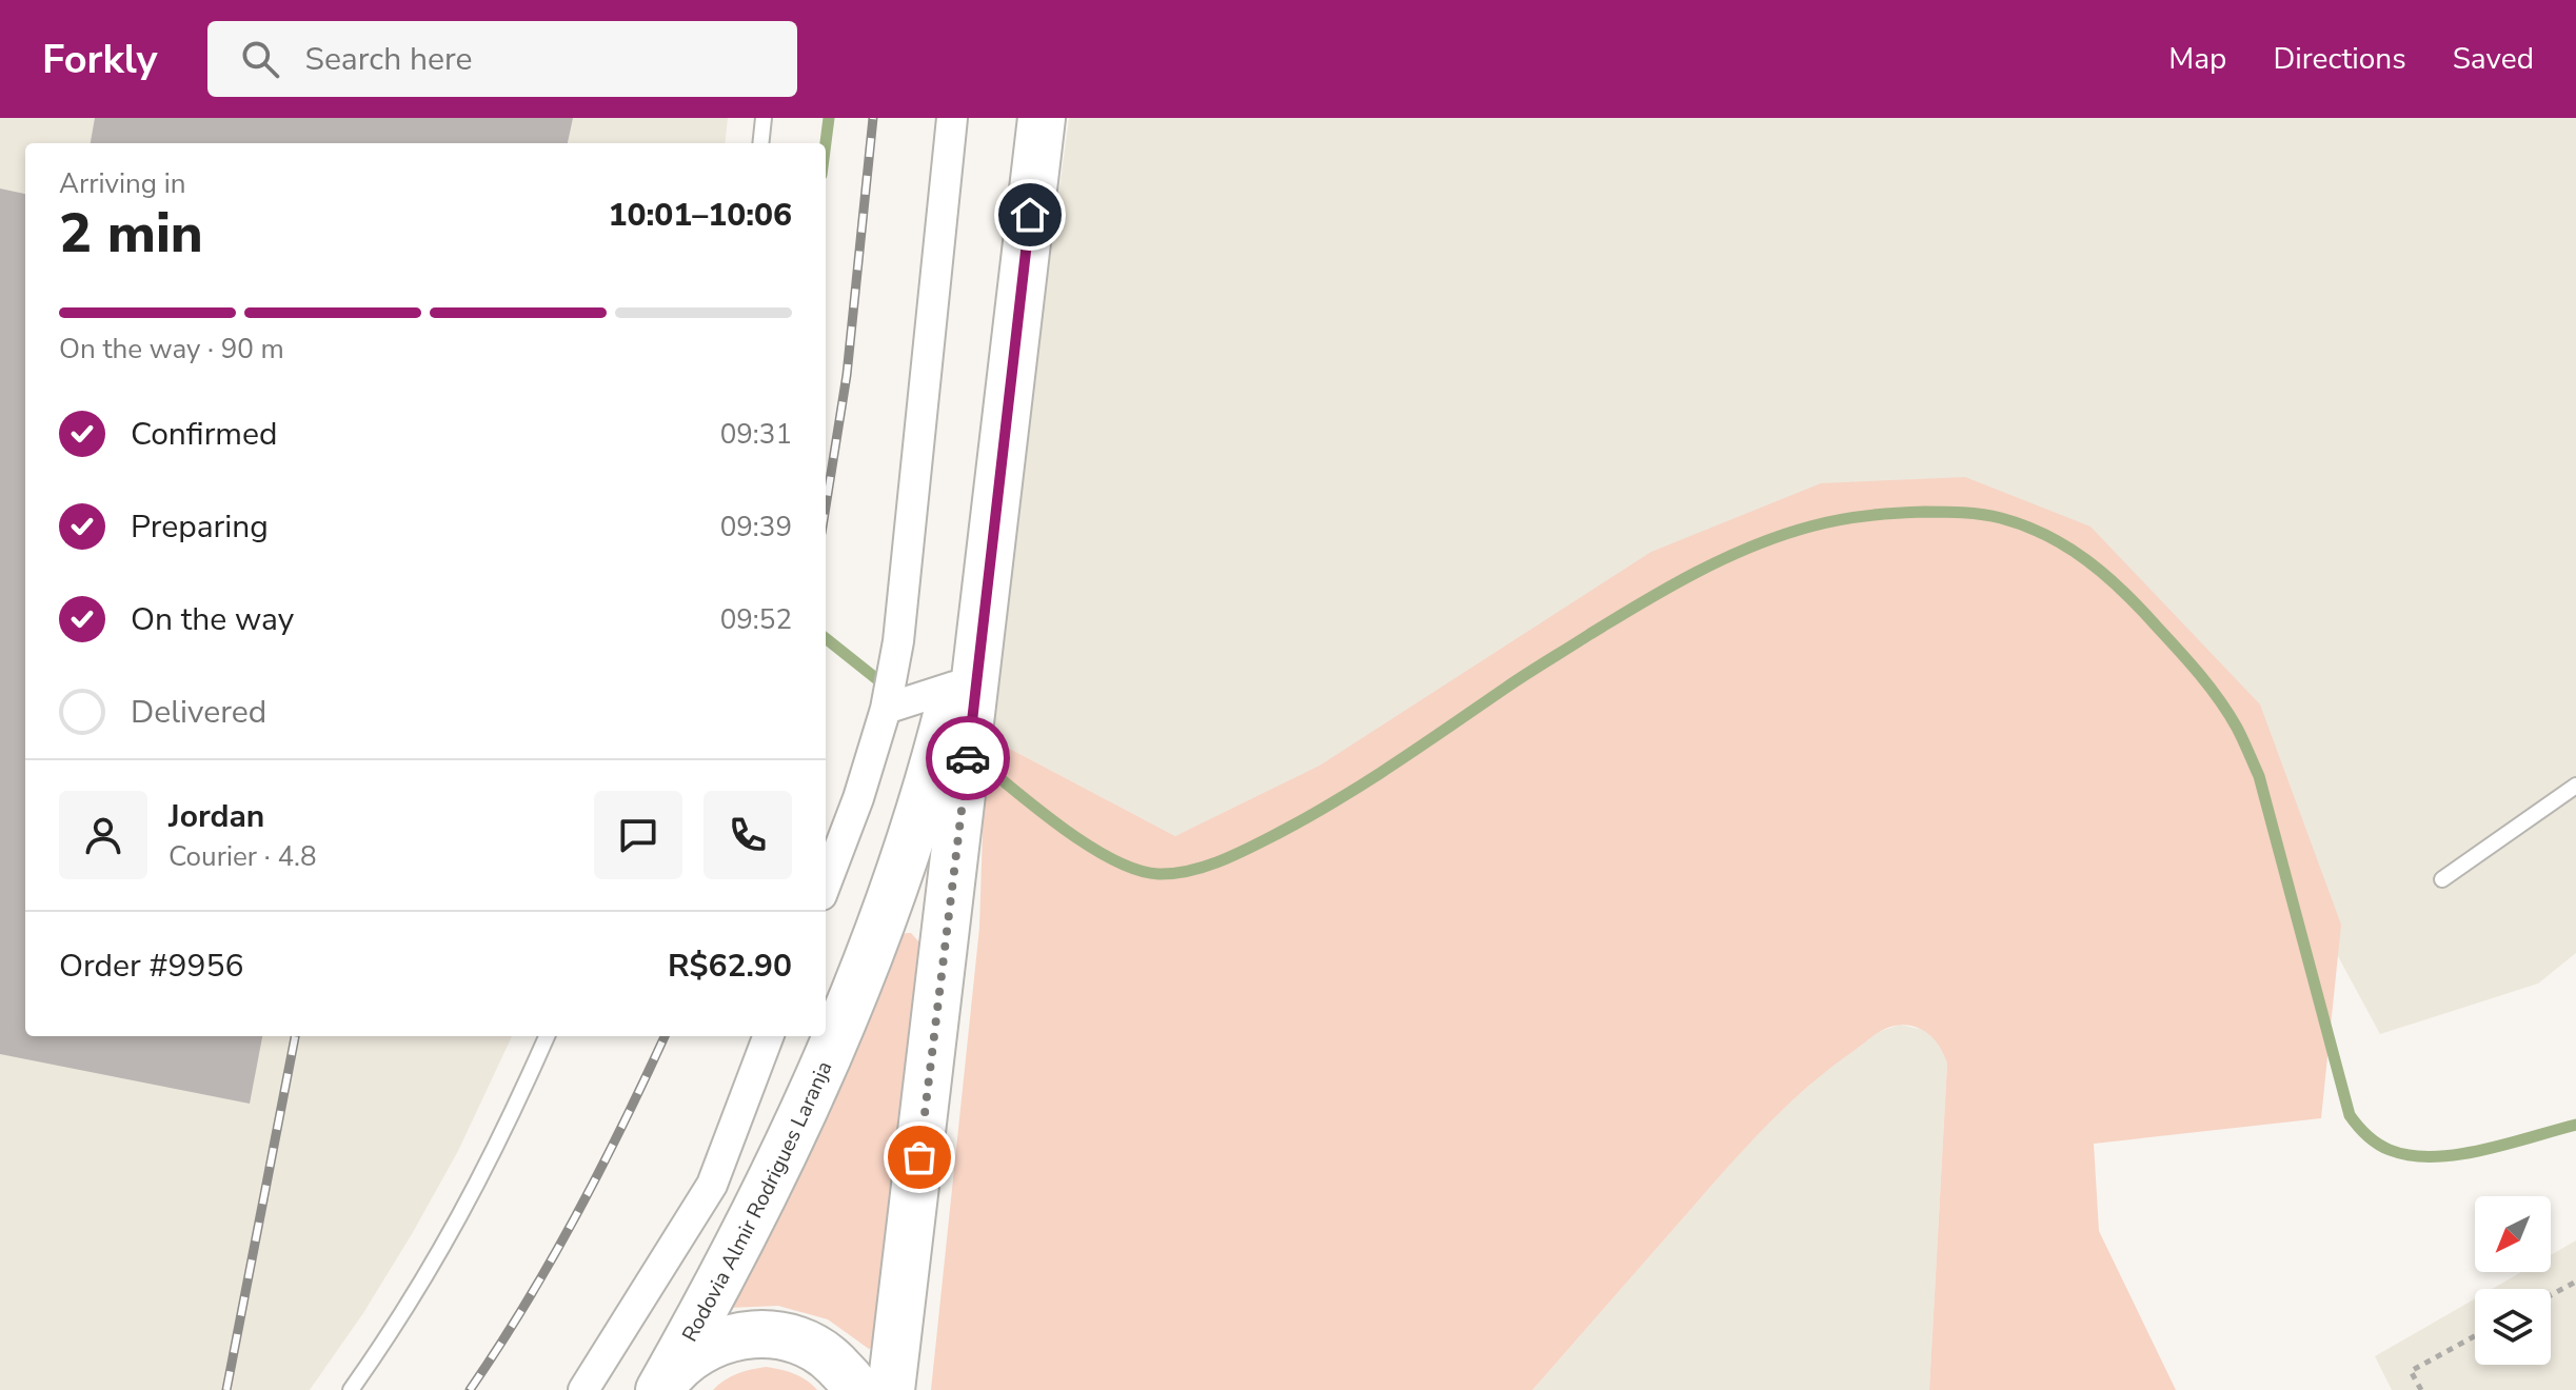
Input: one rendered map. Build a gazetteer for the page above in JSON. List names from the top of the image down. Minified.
{"streets":{"main road":["Rodovia Almir Rodrigues Laranja"]},"north":"bottom left","page":{"header":"Forkly","search":"Search here","nav":["Map","Directions","Saved"],"heading":["2 min","Arriving in","10:01–10:06"],"panel":["Jordan","Courier · 4.8","Order #9956","R$62.90"],"bar":"On the way · 90 m","list":[["Confirmed","09:31"],["Preparing","09:39"],["On the way","09:52"],"Delivered"]}}
